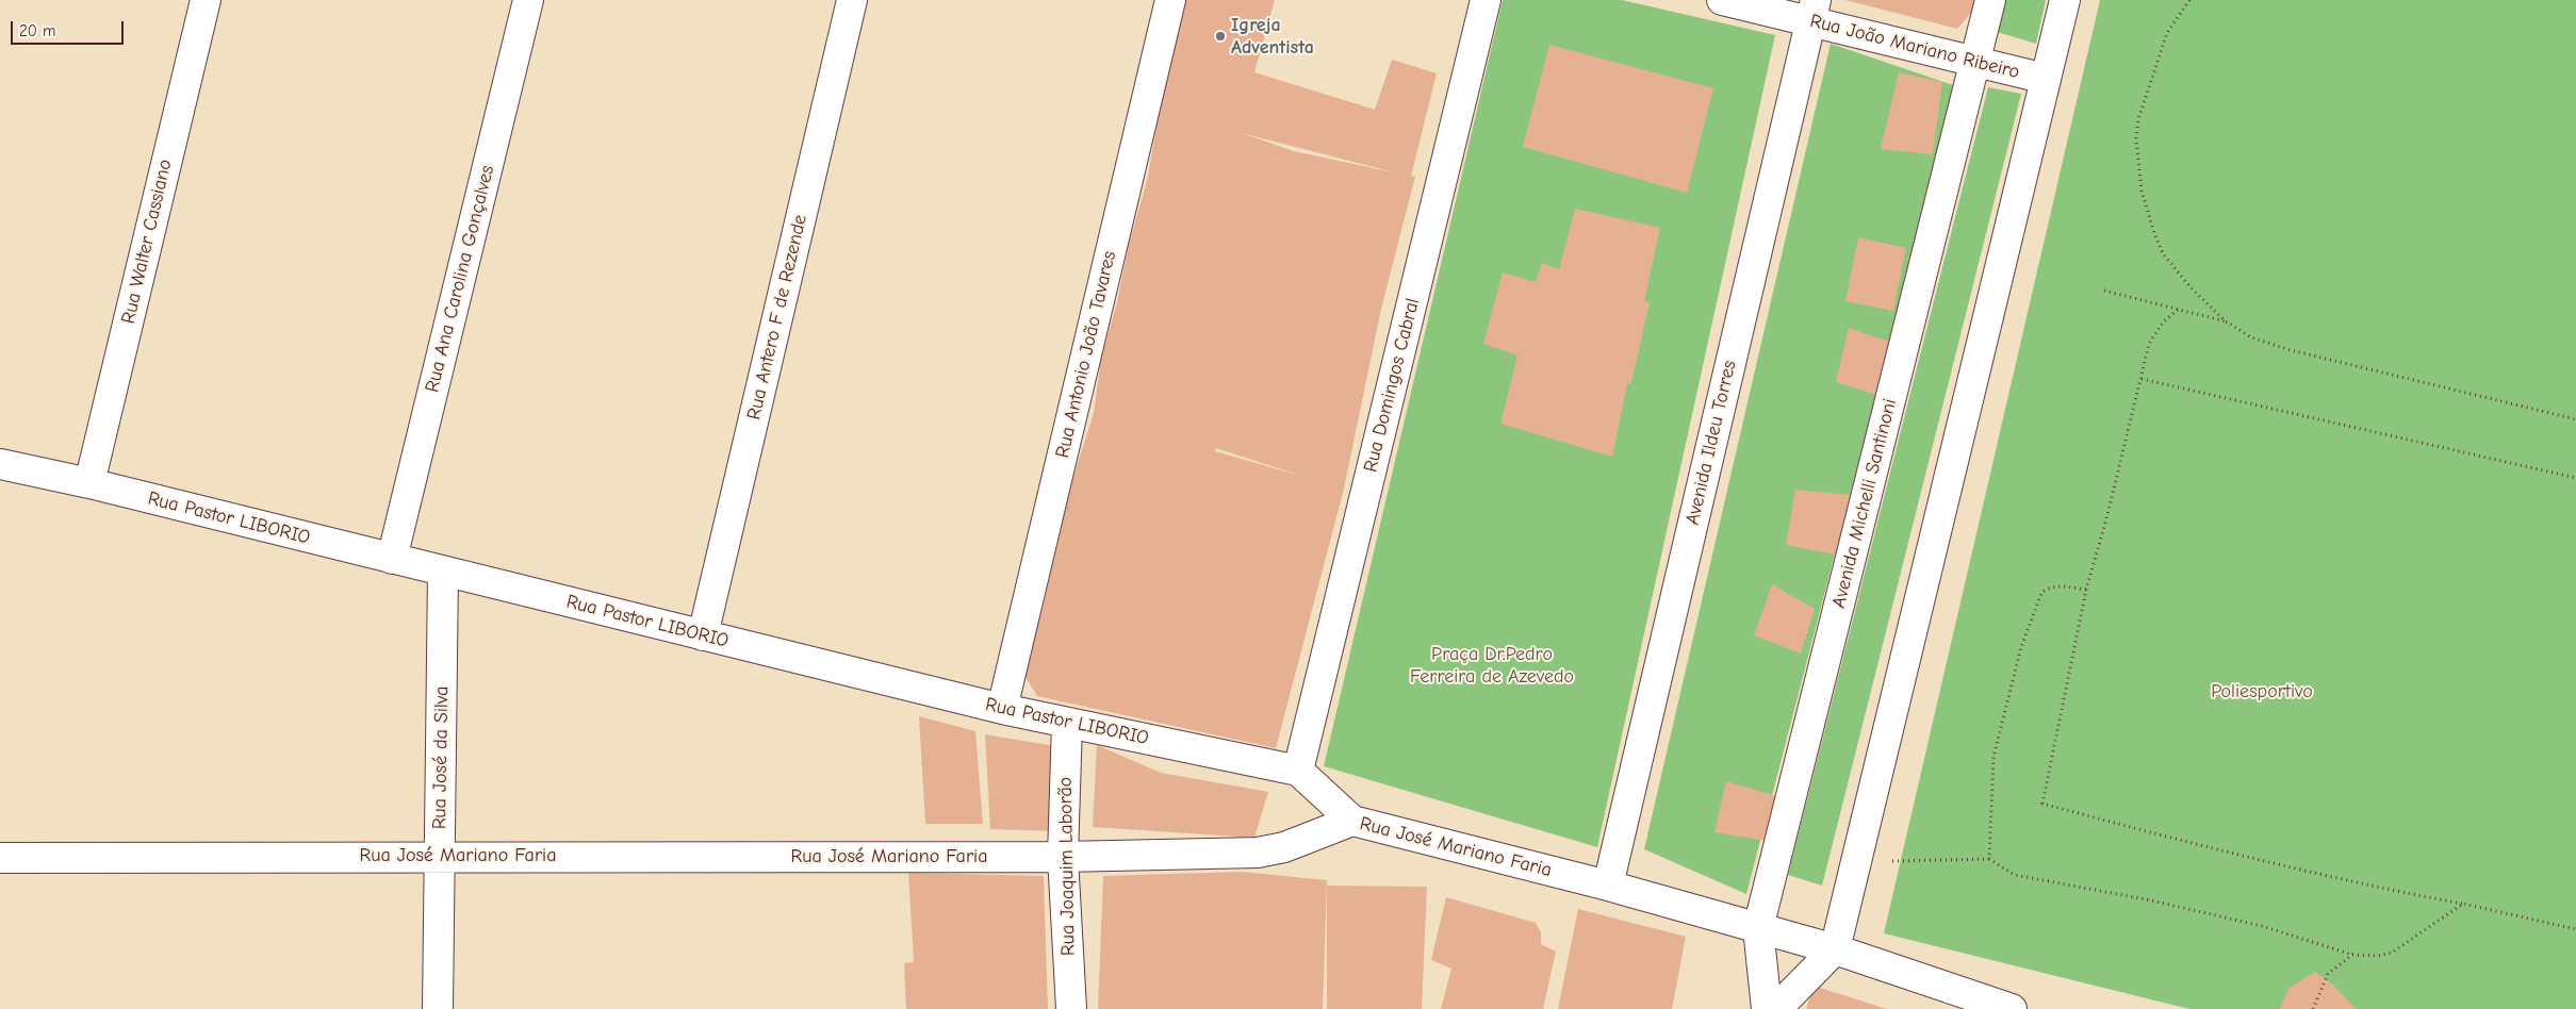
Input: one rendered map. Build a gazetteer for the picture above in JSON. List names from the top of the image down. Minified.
{"streets":{"street":["Rua João Mariano Ribeiro","Rua Walter Cassiano","Rua Ana Carolina Gonçalves","Rua Antero F de Rezende","Rua Antonio João Tavares","Rua Domingos Cabral","Avenida Ildeu Torres","Avenida Michelli Santinoni","Rua Pastor LIBORIO","Rua José da Silva","Rua José Mariano Faria","Rua Joaquim Laborão"]},"crossings":[["Rua João Mariano Ribeiro","Avenida Ildeu Torres"],["Rua João Mariano Ribeiro","Avenida Michelli Santinoni"],["Rua Walter Cassiano","Rua Pastor LIBORIO"],["Rua Ana Carolina Gonçalves","Rua Pastor LIBORIO"],["Rua Antero F de Rezende","Rua Pastor LIBORIO"],["Rua Antonio João Tavares","Rua Pastor LIBORIO"],["Rua Domingos Cabral","Rua Pastor LIBORIO"],["Avenida Ildeu Torres","Rua José Mariano Faria"],["Avenida Michelli Santinoni","Rua José Mariano Faria"],["Rua Pastor LIBORIO","Rua José da Silva"],["Rua Pastor LIBORIO","Rua Joaquim Laborão"],["Rua José da Silva","Rua José Mariano Faria"],["Rua José Mariano Faria","Rua Joaquim Laborão"]],"parks":["Praça Dr.Pedro Ferreira de Azevedo","Poliesportivo"],"places":["Igreja Adventista"],"scale_bar":"20 m"}
